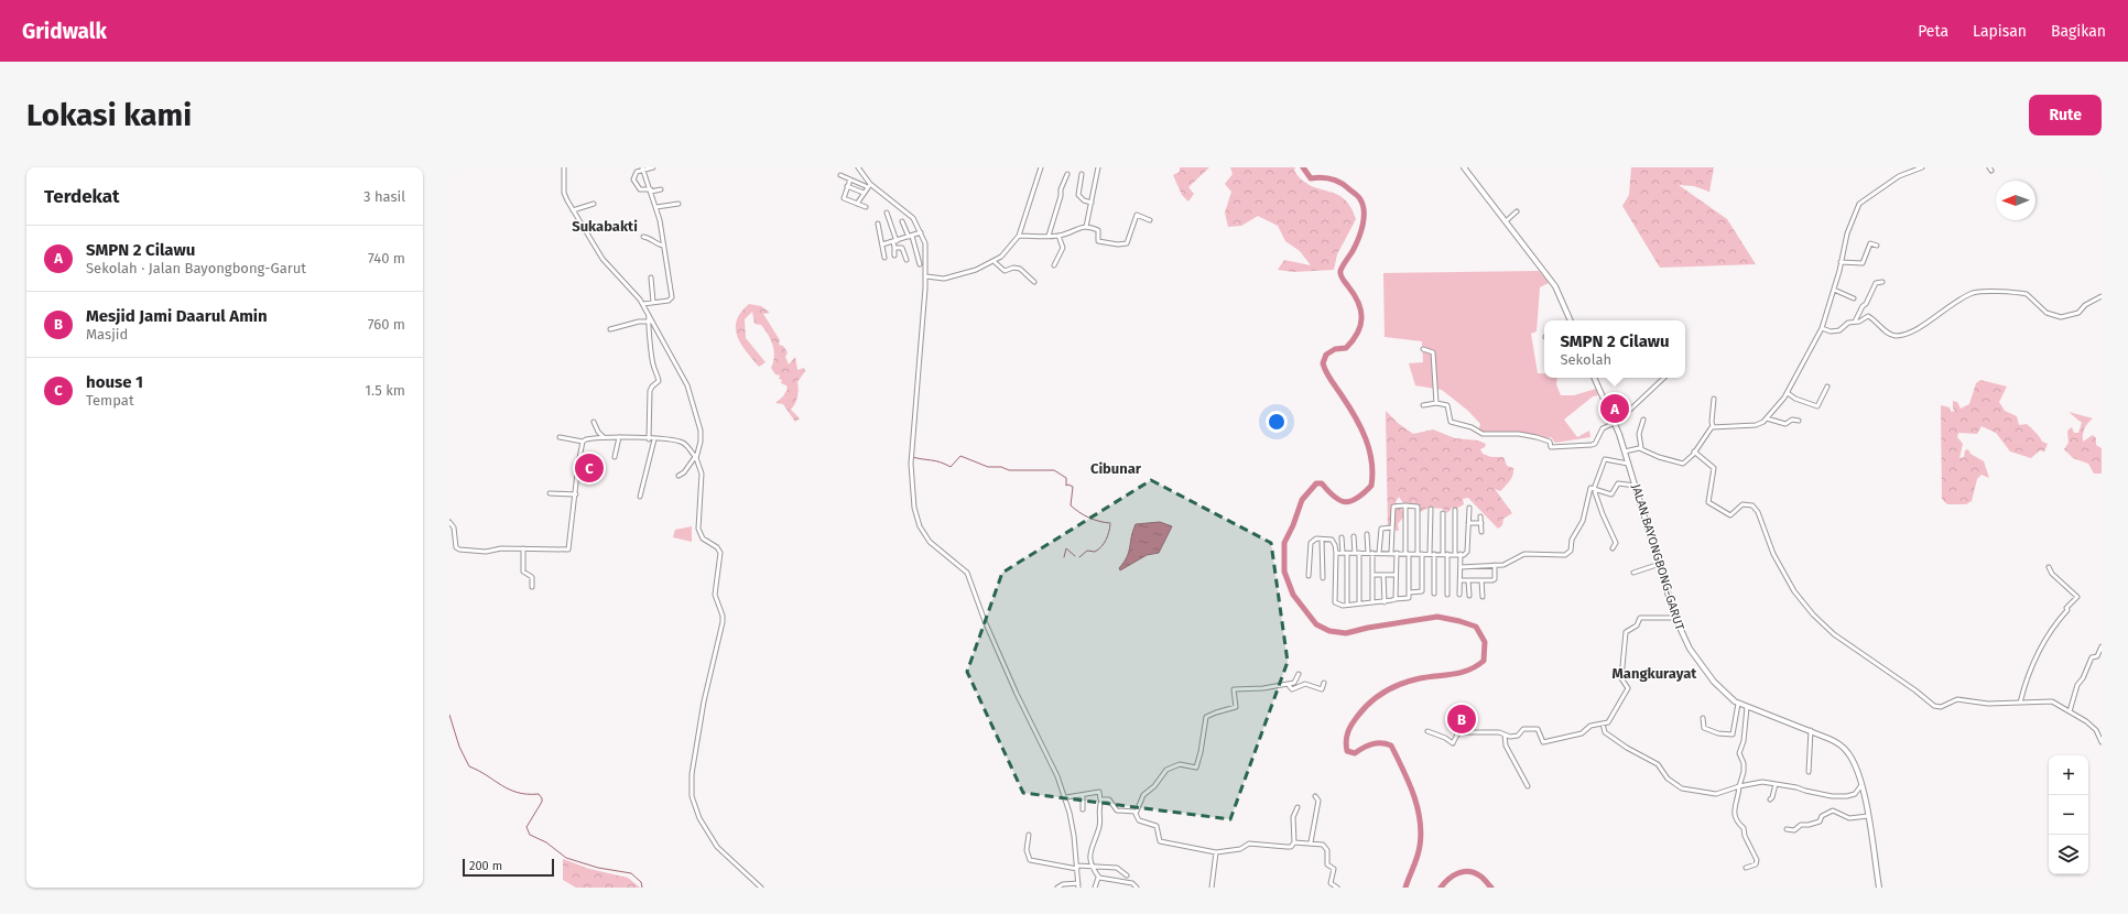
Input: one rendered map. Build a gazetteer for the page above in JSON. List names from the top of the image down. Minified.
{"streets":{"main road":["JALAN BAYONGBONG-GARUT"]},"districts":["Sukabakti","Cibunar","Mangkurayat"],"scale_bar":"200 m","north":"left","page":{"header":"Gridwalk","nav":["Peta","Lapisan","Bagikan"],"buttons":"Rute","title":"Lokasi kami","heading":["Terdekat","3 hasil"],"list":[{"mark":"A","name":"SMPN 2 Cilawu","note":"Sekolah · Jalan Bayongbong-Garut","value":"740 m"},{"mark":"B","name":"Mesjid Jami Daarul Amin","note":"Masjid","value":"760 m"},{"mark":"C","name":"house 1","note":"Tempat","value":"1.5 km"}],"popup":["SMPN 2 Cilawu","Sekolah"],"pins":["A","C","B"],"map_buttons":["+","−"],"scale":"200 m"}}
